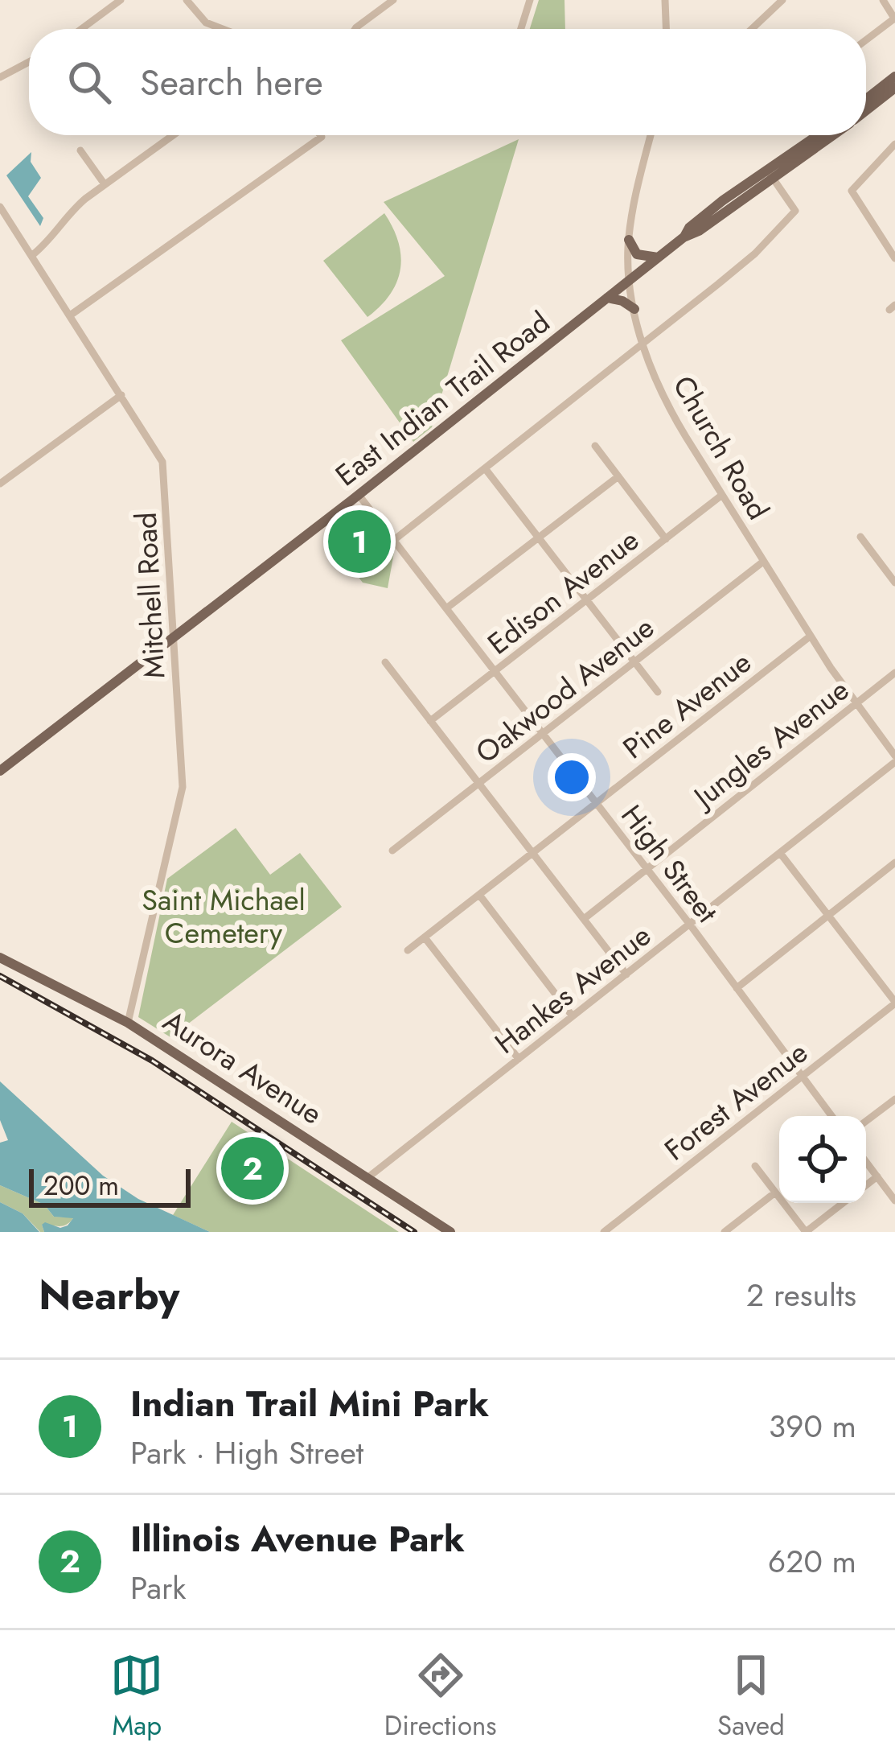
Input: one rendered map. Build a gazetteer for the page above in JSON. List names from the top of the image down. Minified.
{"streets":{"main road":["East Indian Trail Road","Aurora Avenue"],"street":["Church Road","Edison Avenue","Mitchell Road","Oakwood Avenue","Pine Avenue","Jungles Avenue","High Street","Hankes Avenue","Forest Avenue"]},"crossings":[["East Indian Trail Road","Church Road"],["East Indian Trail Road","Mitchell Road"],["East Indian Trail Road","High Street"],["Church Road","Edison Avenue"],["Church Road","Oakwood Avenue"],["Church Road","Pine Avenue"],["Church Road","Jungles Avenue"],["Church Road","Hankes Avenue"],["Edison Avenue","High Street"],["Mitchell Road","Aurora Avenue"],["Oakwood Avenue","High Street"],["Pine Avenue","High Street"],["Jungles Avenue","High Street"],["High Street","Hankes Avenue"],["High Street","Forest Avenue"],["Hankes Avenue","Aurora Avenue"]],"parks":["Saint Michael Cemetery"],"scale_bar":"200 m","page":{"search":"Search here","pins":["1","2"],"scale":"200 m","heading":["Nearby","2 results"],"list":[{"mark":"1","name":"Indian Trail Mini Park","note":"Park · High Street","value":"390 m"},{"mark":"2","name":"Illinois Avenue Park","note":"Park","value":"620 m"}],"nav":["Map","Directions","Saved"]}}
